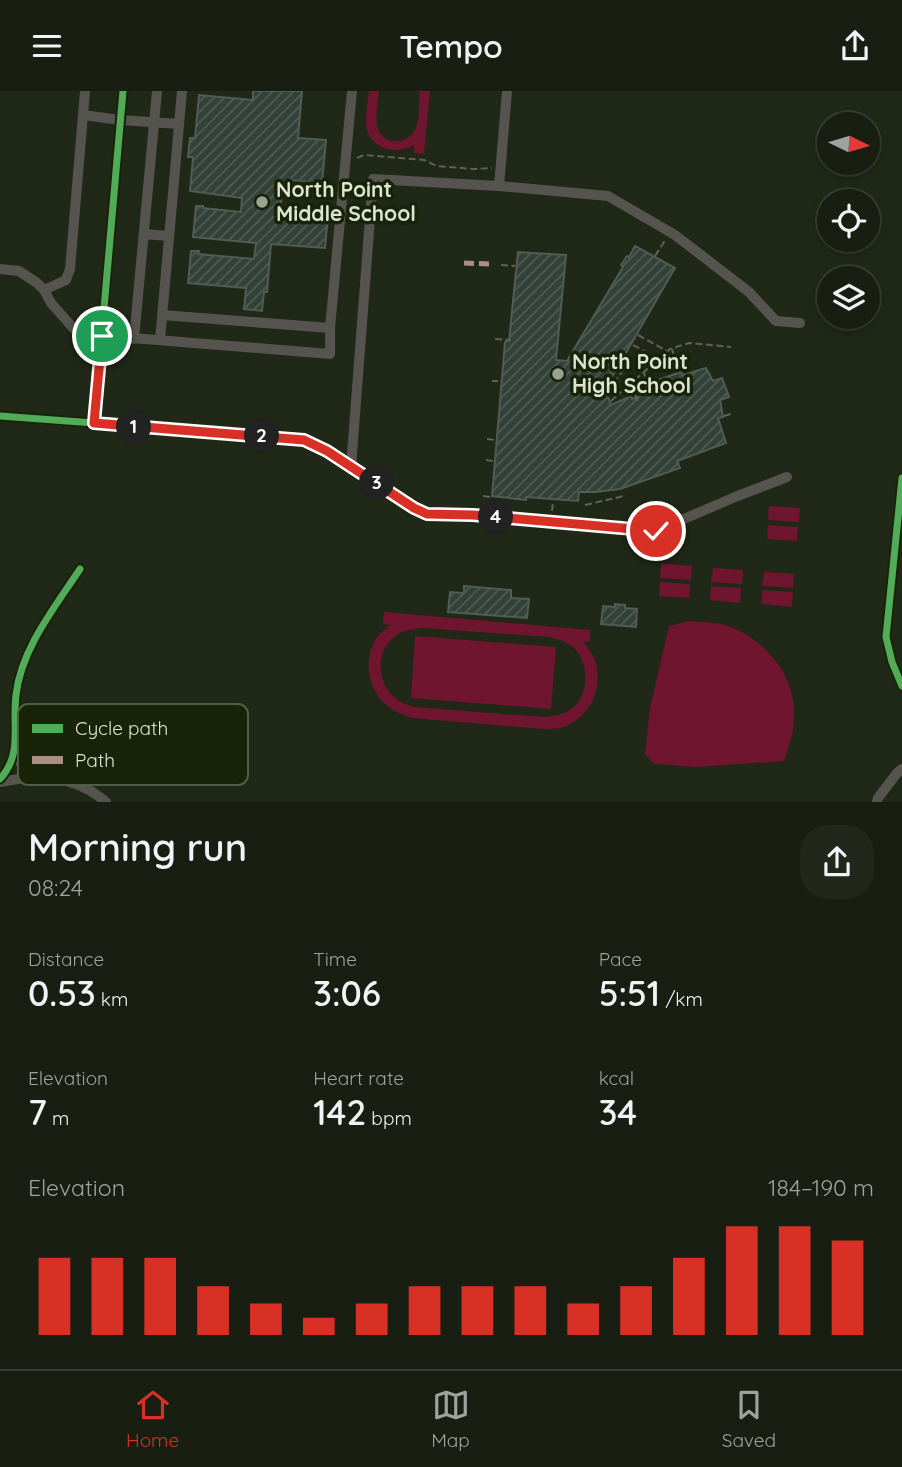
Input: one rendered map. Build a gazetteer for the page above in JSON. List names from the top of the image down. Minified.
{"places":["North Point Middle School","North Point High School"],"legend":["Cycle path","Path"],"north":"right","page":{"header":"Tempo","pins":["1","2","3","4"],"heading":["Morning run","08:24"],"stats":[["Distance","0.53 km"],["Time","3:06"],["Pace","5:51 /km"],["Elevation","7 m"],["Heart rate","142 bpm"],["kcal","34"]],"chart":["Elevation","184–190 m"],"tabs":["Home","Map","Saved"]}}
